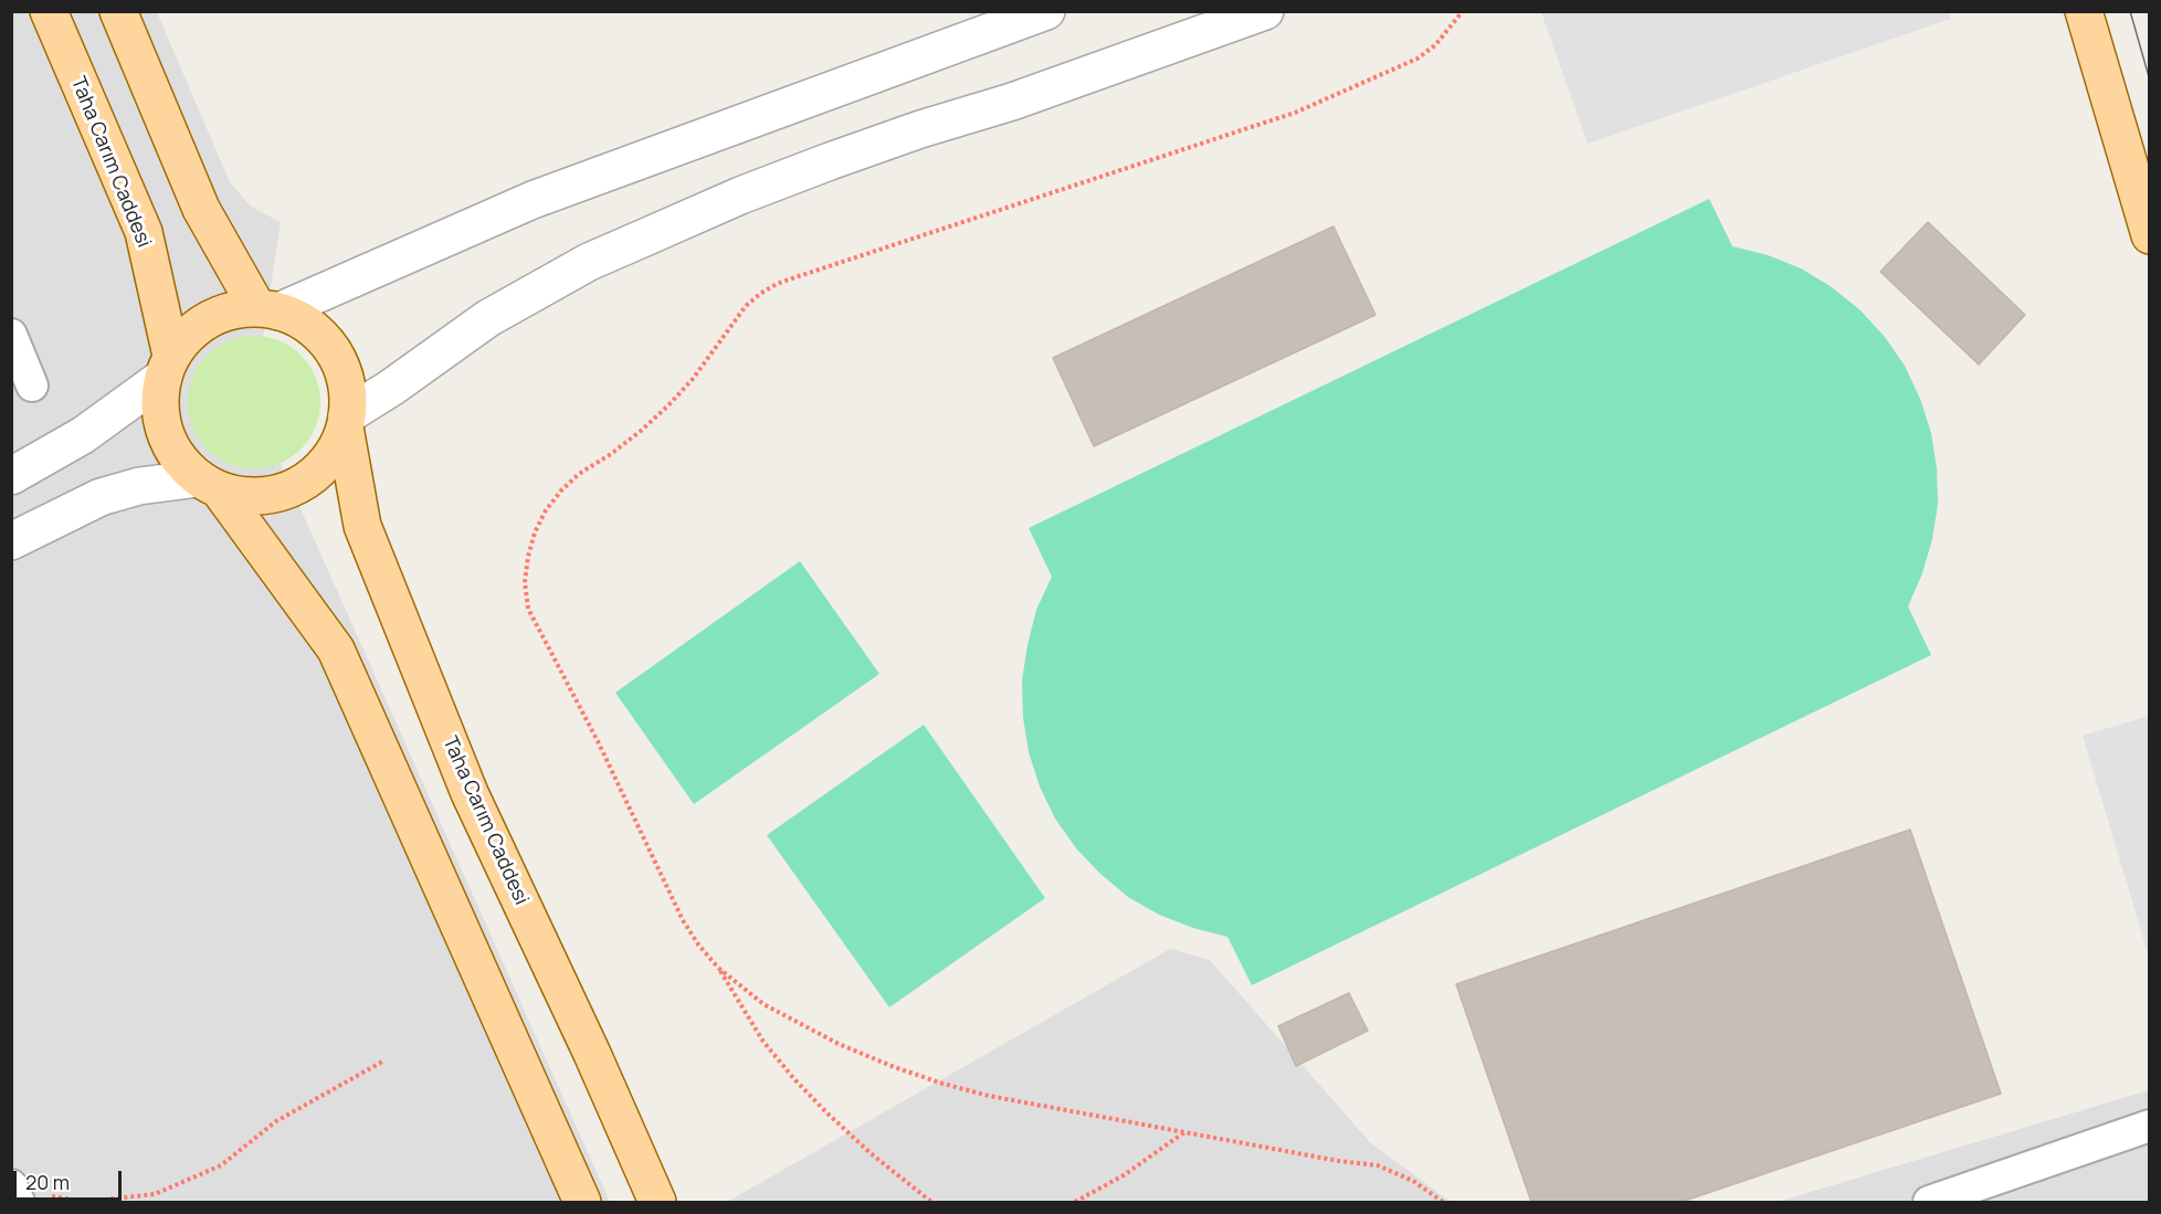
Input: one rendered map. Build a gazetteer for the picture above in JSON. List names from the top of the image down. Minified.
{"streets":{"main road":["Taha Carım Caddesi"]},"scale_bar":"20 m"}
